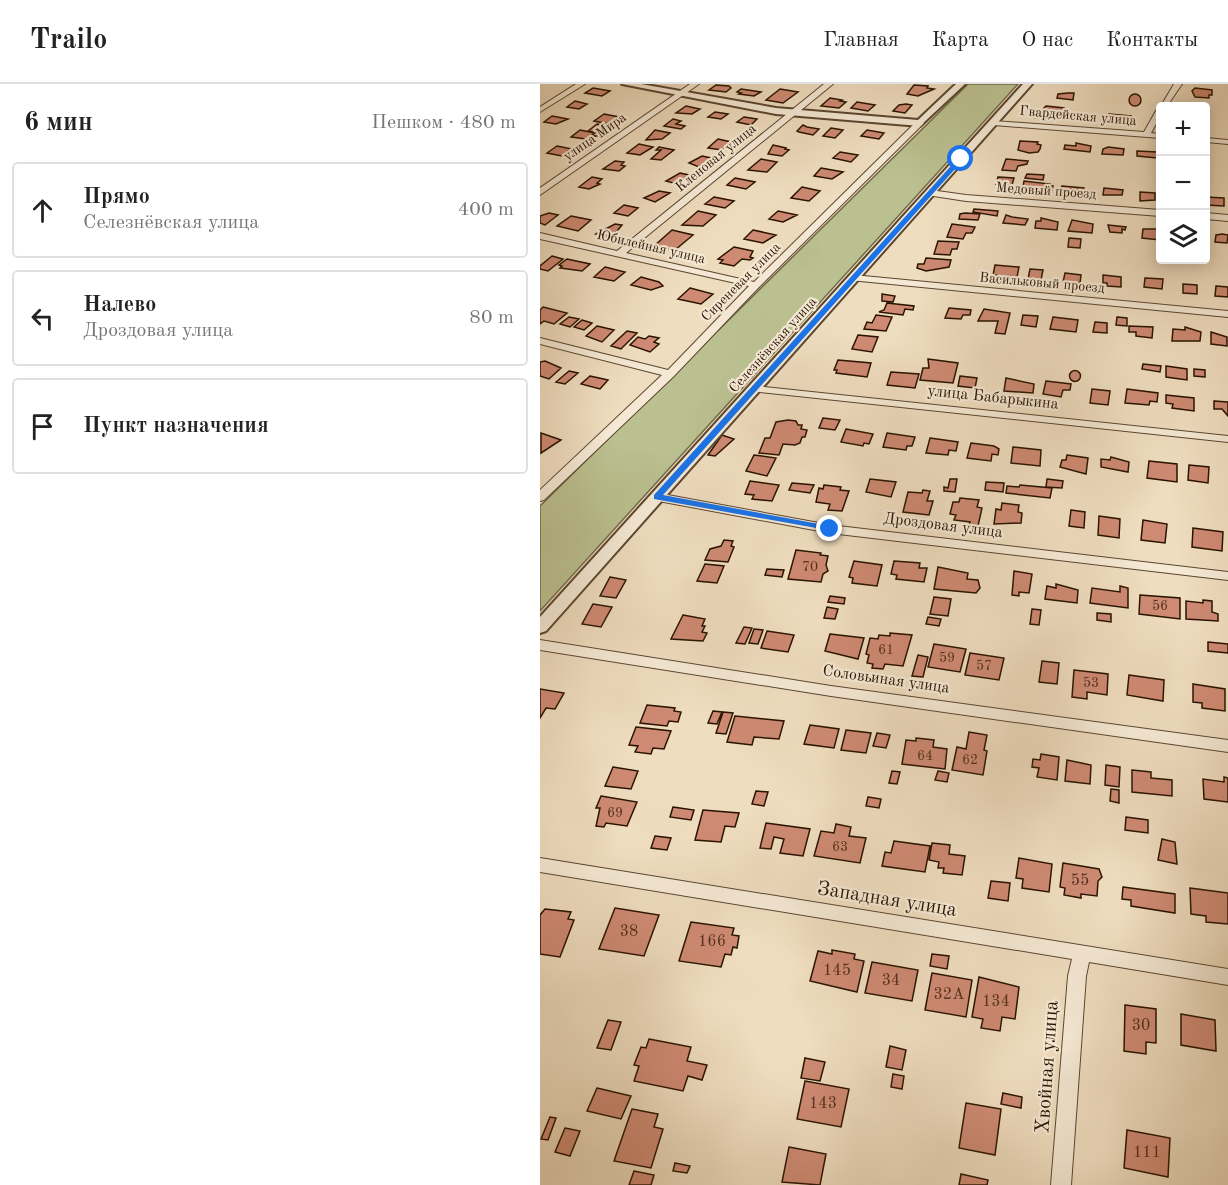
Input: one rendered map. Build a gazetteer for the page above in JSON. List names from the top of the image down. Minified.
{"streets":{"street":["Гвардейская улица","улица Мира","Кленовая улица","Медовый проезд","Юбилейная улица","Сиреневая улица","Васильковый проезд","Селезнёвская улица","улица Бабарыкина","Дроздовая улица","Соловьиная улица","Западная улица","Хвойная улица"]},"crossings":[["Гвардейская улица","Селезнёвская улица"],["Кленовая улица","Юбилейная улица"],["Медовый проезд","Селезнёвская улица"],["Юбилейная улица","Сиреневая улица"],["Васильковый проезд","Селезнёвская улица"],["Селезнёвская улица","улица Бабарыкина"],["Селезнёвская улица","Дроздовая улица"],["Западная улица","Хвойная улица"]],"house_numbers":["70","56","61","59","57","53","64","62","69","63","55","38","166","145","34","32А","134","30","143","111"],"page":{"header":"Trailo","nav":["Главная","Карта","О нас","Контакты"],"heading":["6 мин","Пешком · 480 m"],"map_buttons":["+","−"],"list":[["Прямо","Селезнёвская улица","400 m"],["Налево","Дроздовая улица","80 m"],"Пункт назначения"]}}
